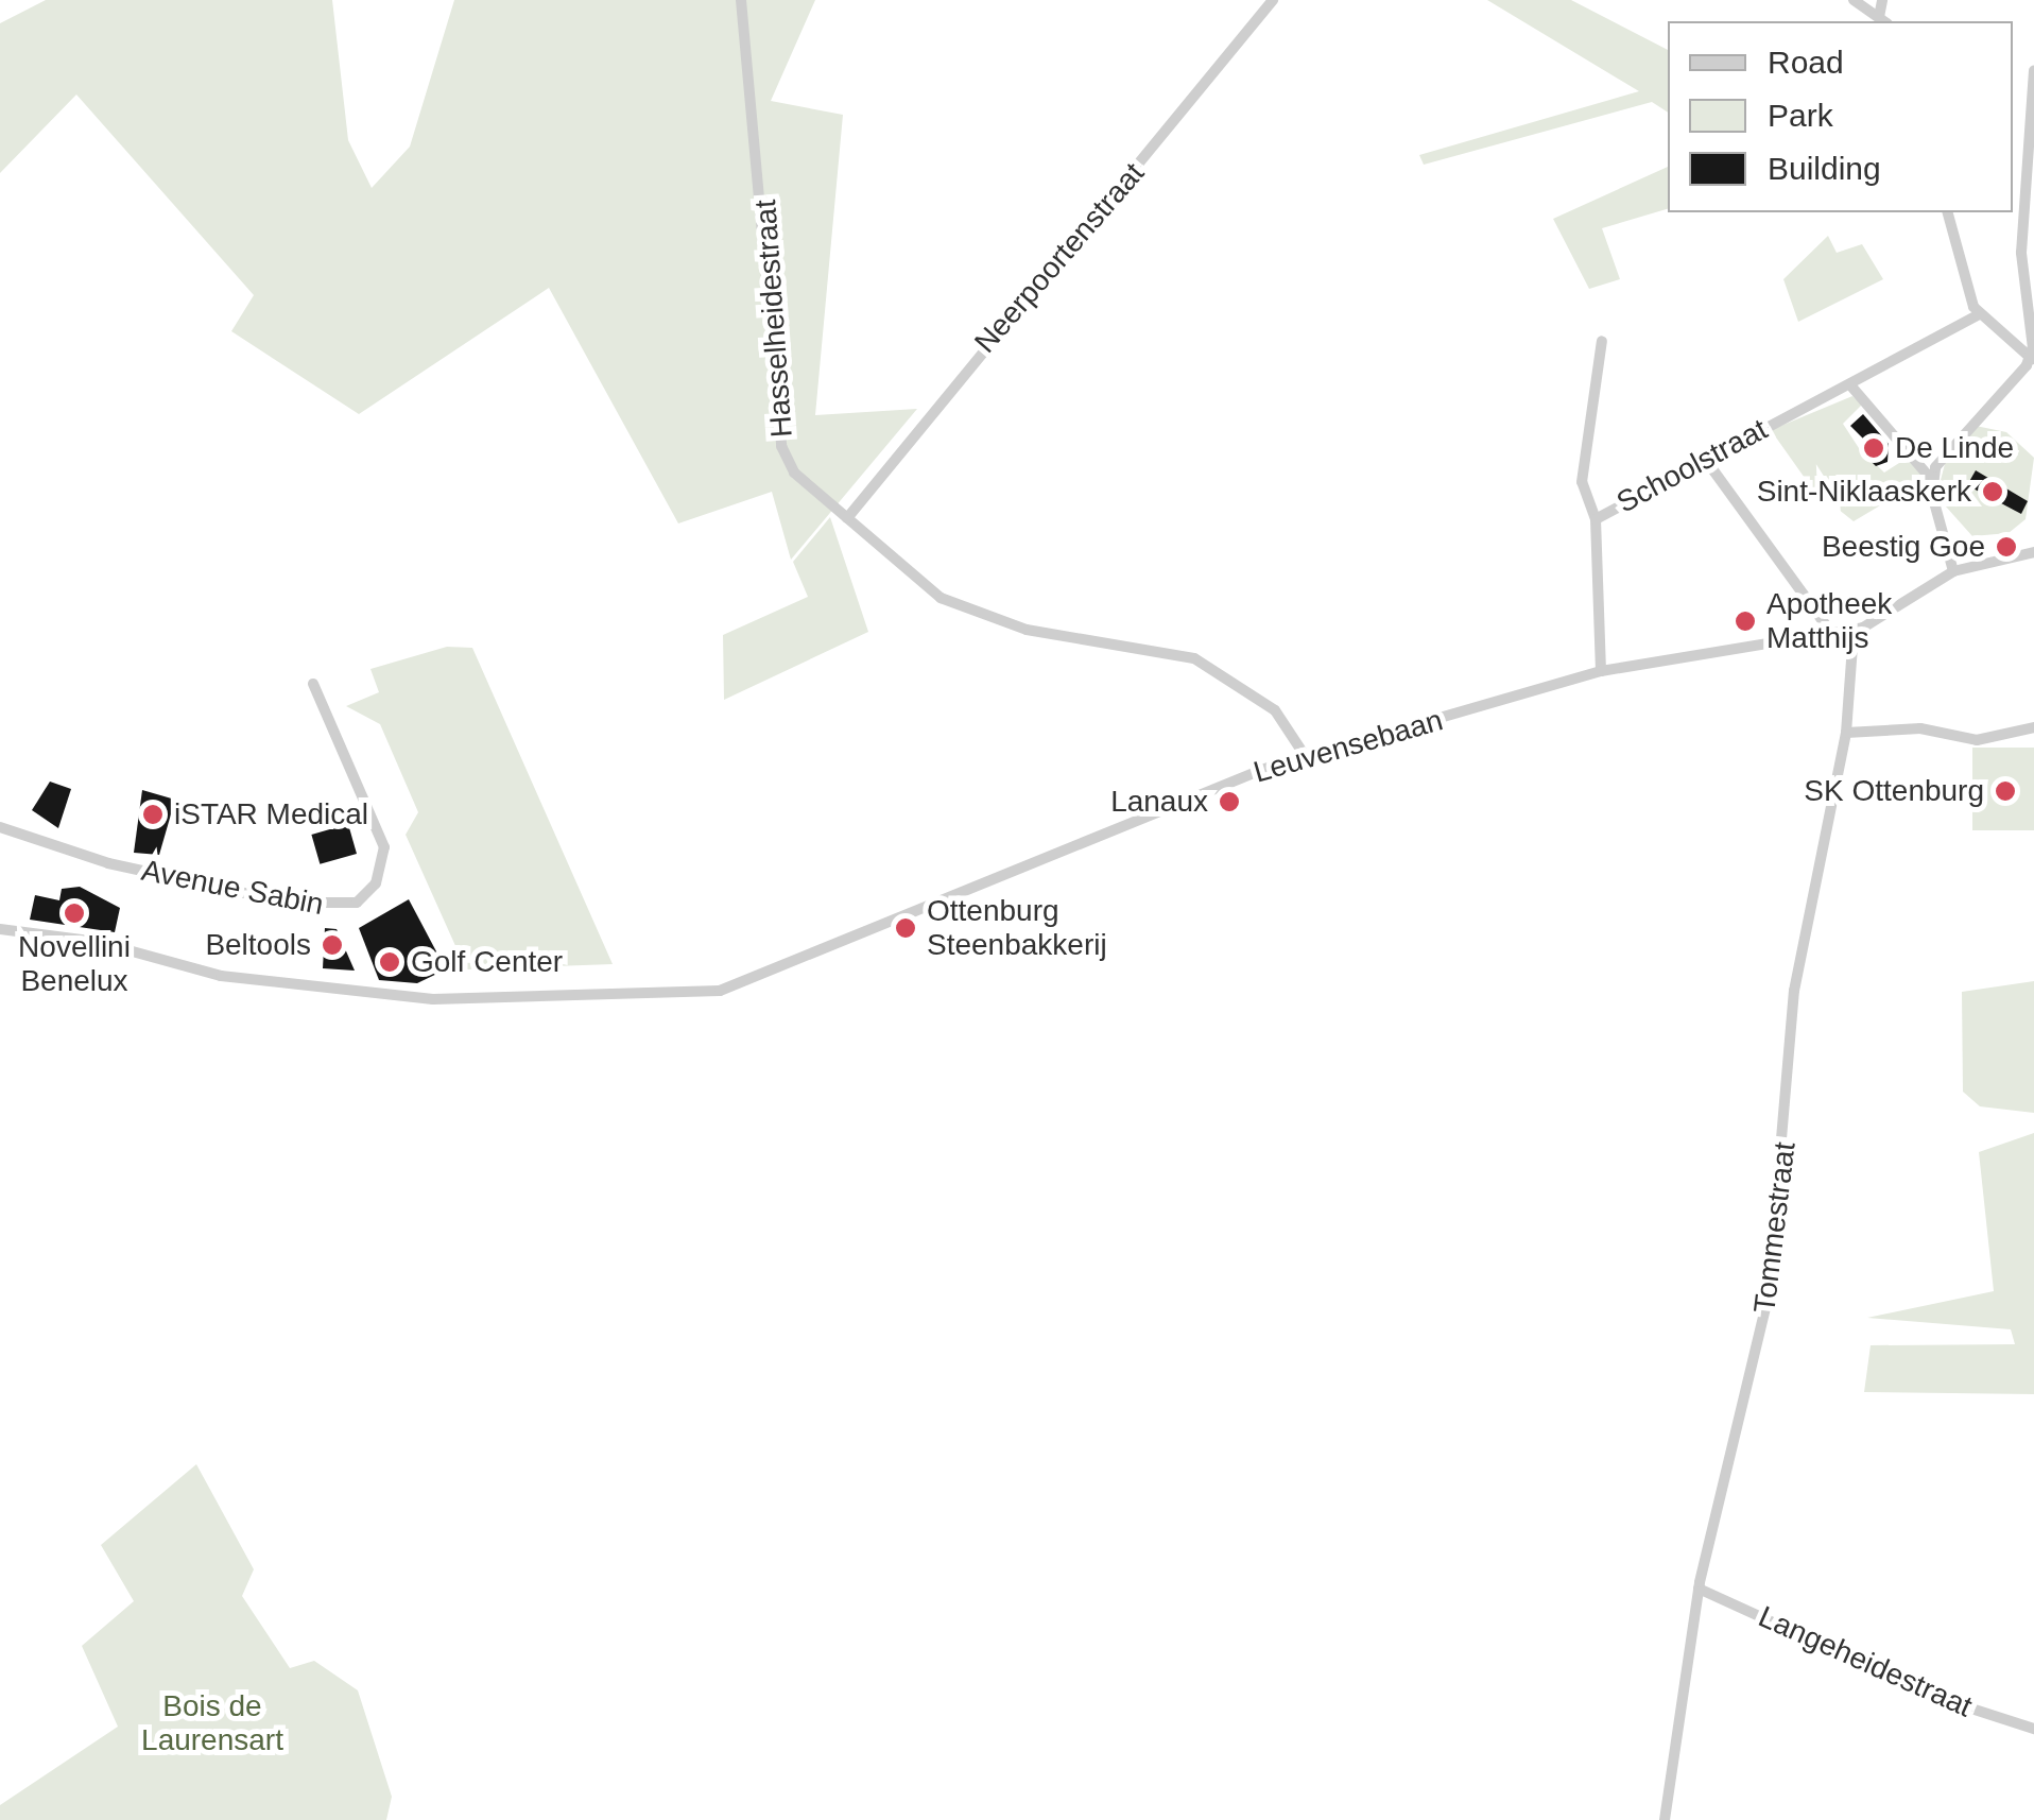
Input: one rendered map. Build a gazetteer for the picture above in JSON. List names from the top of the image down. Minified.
{"streets":{"street":["Neerpoortenstraat","Hasselheidestraat","Schoolstraat","Leuvensebaan","Avenue Sabin","Tommestraat","Langeheidestraat"]},"crossings":[["Neerpoortenstraat","Hasselheidestraat"],["Hasselheidestraat","Leuvensebaan"],["Schoolstraat","Leuvensebaan"],["Leuvensebaan","Tommestraat"],["Tommestraat","Langeheidestraat"]],"parks":["Bois de Laurensart"],"places":["De Linde","Sint-Niklaaskerk","Beestig Goe","Apotheek Matthijs","SK Ottenburg","Lanaux","iSTAR Medical","Novellini Benelux","Ottenburg Steenbakkerij","Beltools","Golf Center"],"legend":["Road","Park","Building"]}
